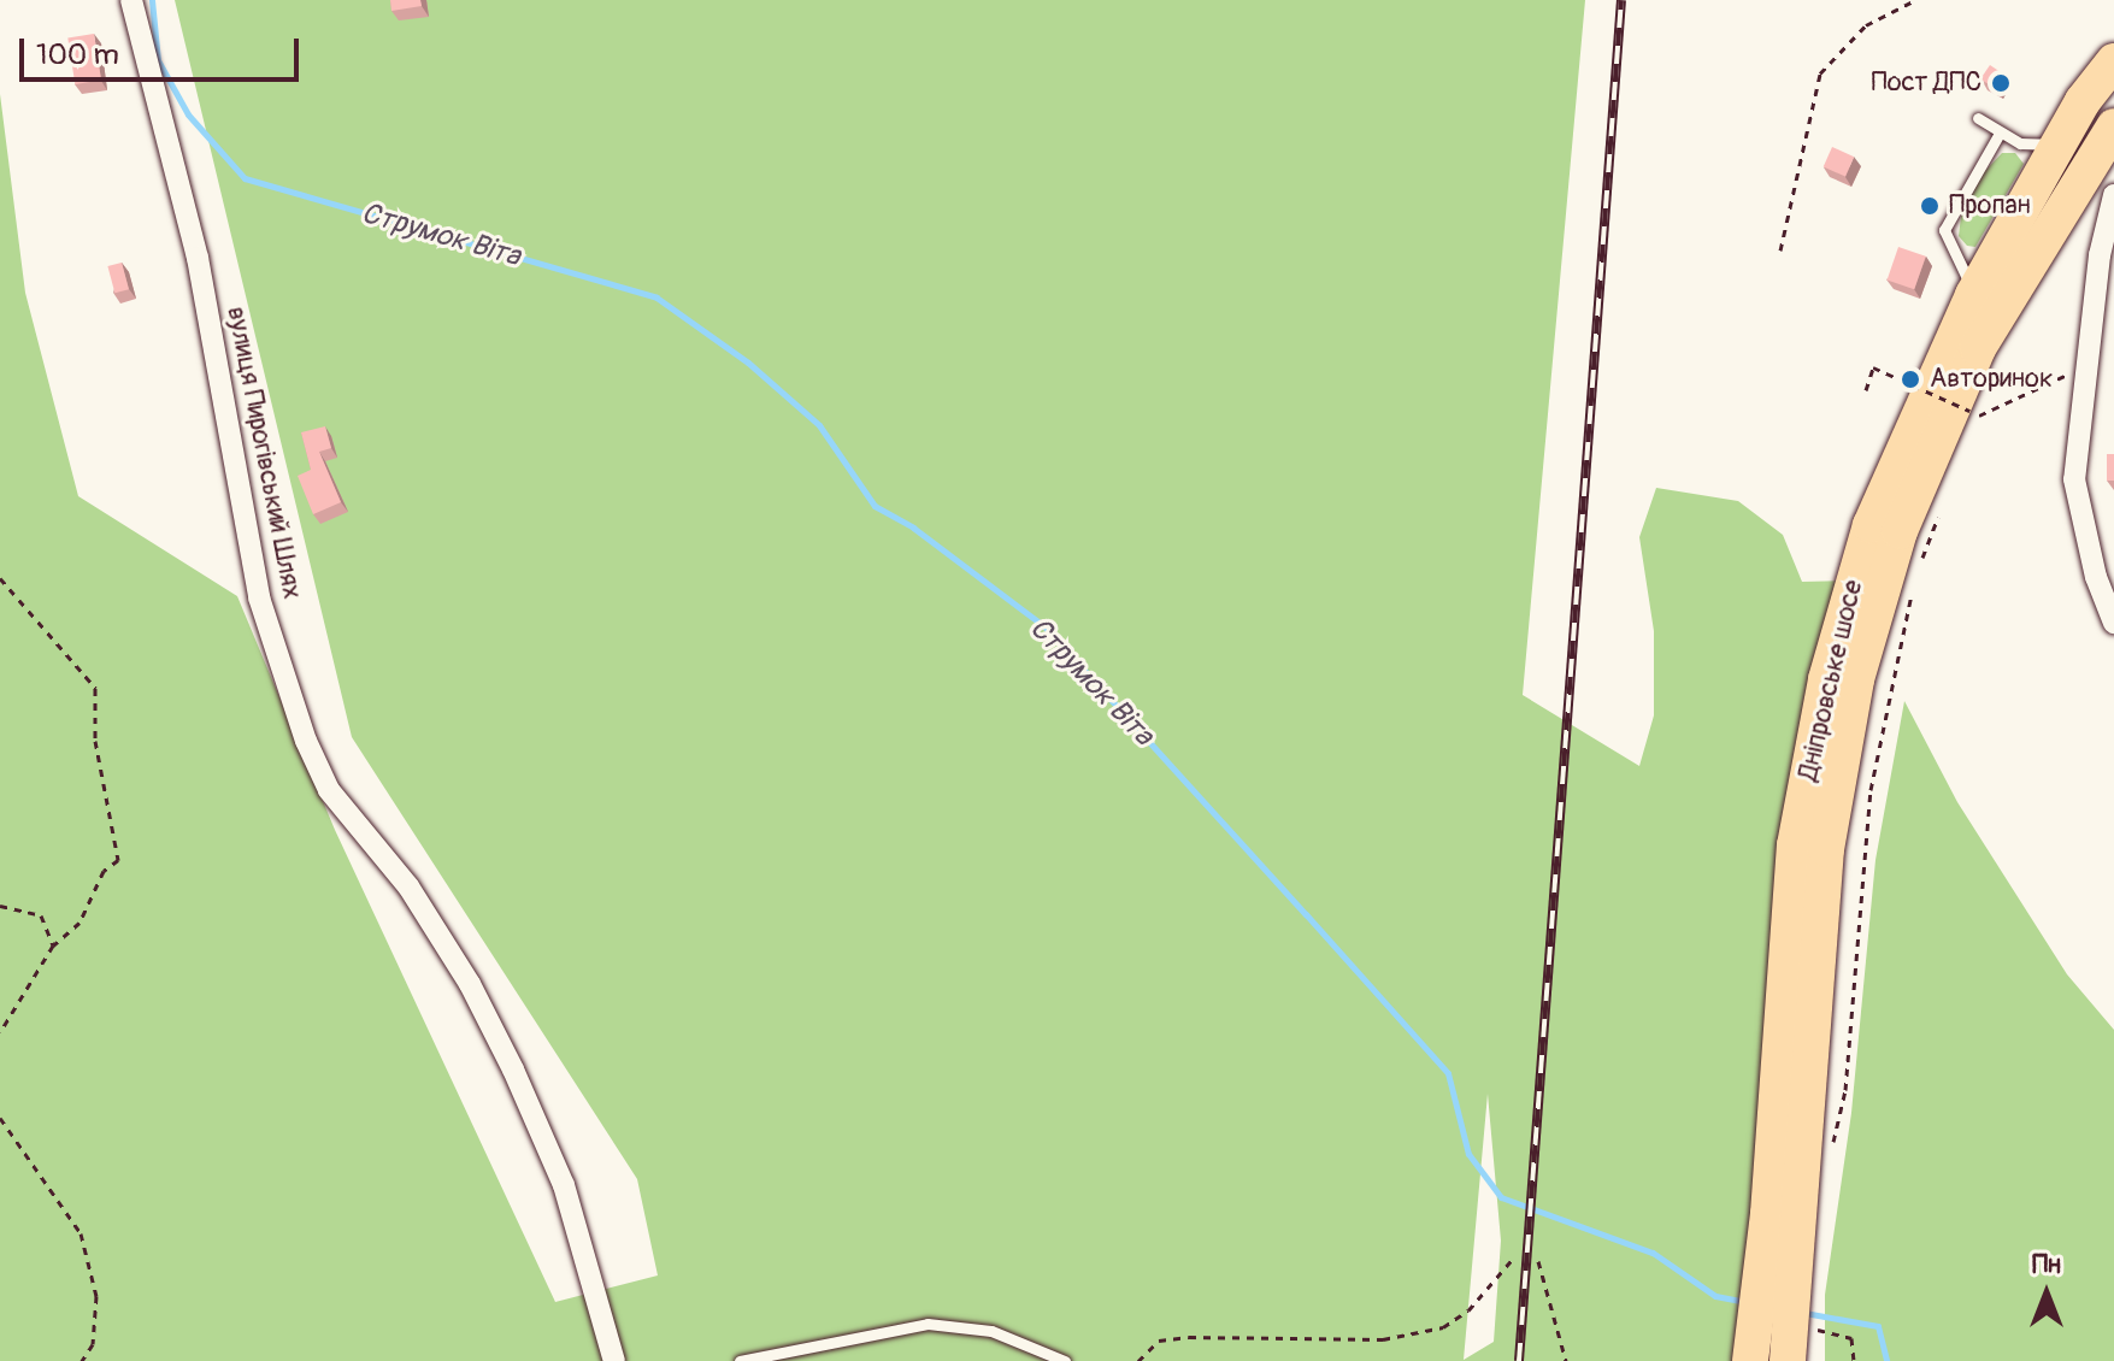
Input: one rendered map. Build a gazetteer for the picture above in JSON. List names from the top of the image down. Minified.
{"streets":{"main road":["Дніпровське шосе"],"street":["вулиця Пирогівський Шлях"]},"water":["Струмок Віта"],"places":["Пост ДПС","Пропан","Авторинок"],"scale_bar":"100 m","north":"top"}
